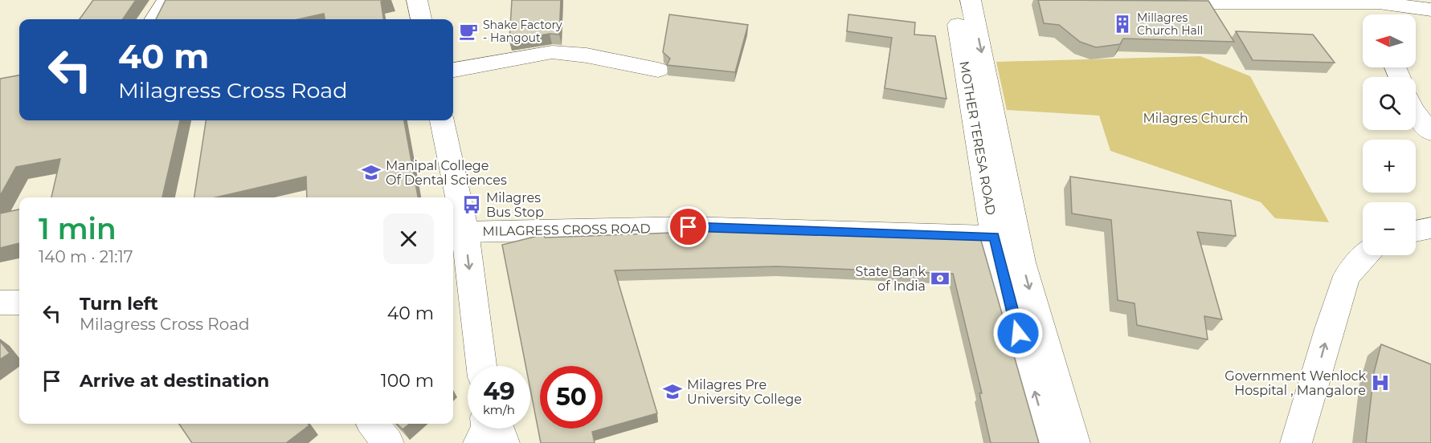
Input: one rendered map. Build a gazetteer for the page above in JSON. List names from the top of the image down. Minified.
{"streets":{"main road":["MOTHER TERESA ROAD","MILAGRESS CROSS ROAD"]},"crossings":[["MOTHER TERESA ROAD","MILAGRESS CROSS ROAD"]],"parks":["Milagres Church"],"places":{"building":["Millagres Church Hall"],"cafe":["Shake Factory - Hangout"],"school or university":["Manipal College Of Dental Sciences","Milagres Pre University College"],"bus stop":["Milagres Bus Stop"],"bank":["State Bank of India"],"hospital":["Government Wenlock Hospital , Mangalore"]},"north":"left","page":{"map_buttons":["+","−"],"turn":["40 m","Milagress Cross Road"],"heading":["1 min","140 m · 21:17"],"list":[{"name":"Turn left","note":"Milagress Cross Road","value":"40 m"},{"name":"Arrive at destination","value":"100 m"}],"speed":"49 km/h","limit":"50"}}
